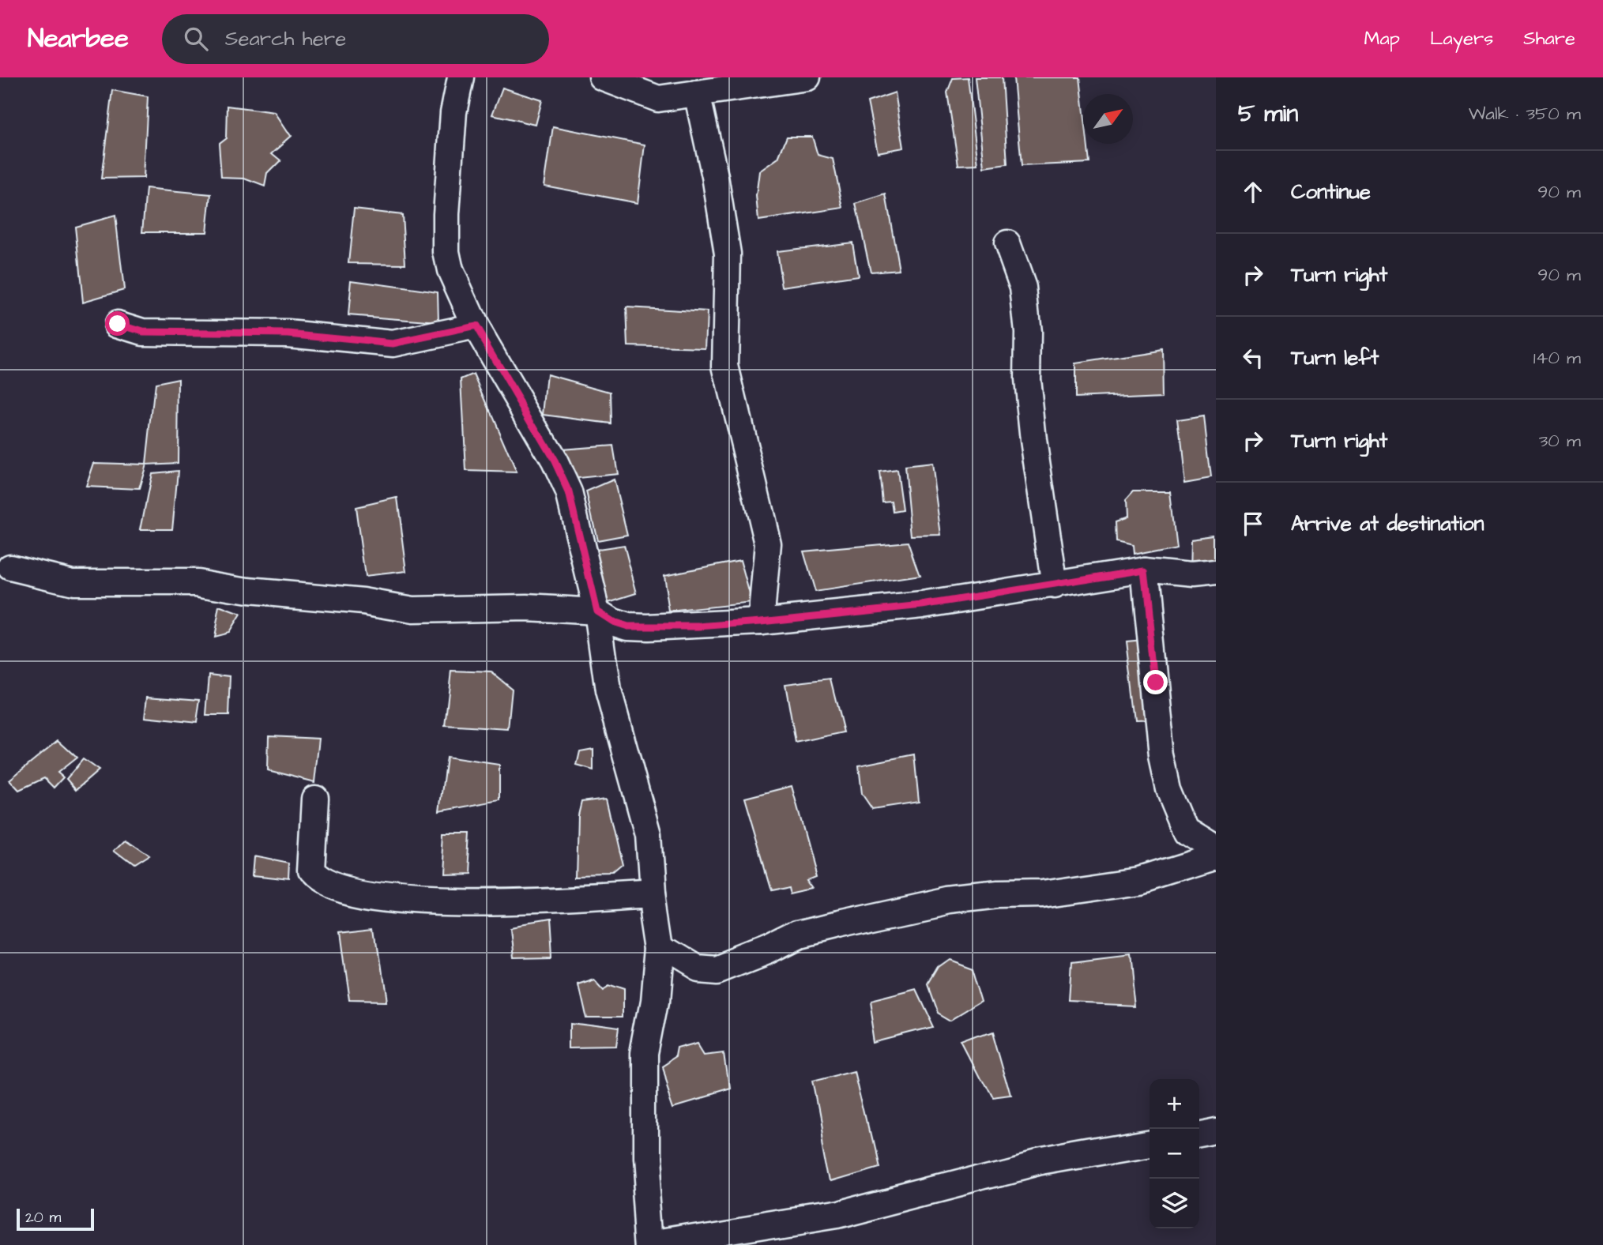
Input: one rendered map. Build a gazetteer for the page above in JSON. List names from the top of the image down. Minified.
{"scale_bar":"20 m","north":"top right","page":{"header":"Nearbee","search":"Search here","nav":["Map","Layers","Share"],"heading":["5 min","Walk · 350 m"],"list":[["Continue","90 m"],["Turn right","90 m"],["Turn left","140 m"],["Turn right","30 m"],"Arrive at destination"],"map_buttons":["+","−"],"scale":"20 m"}}
